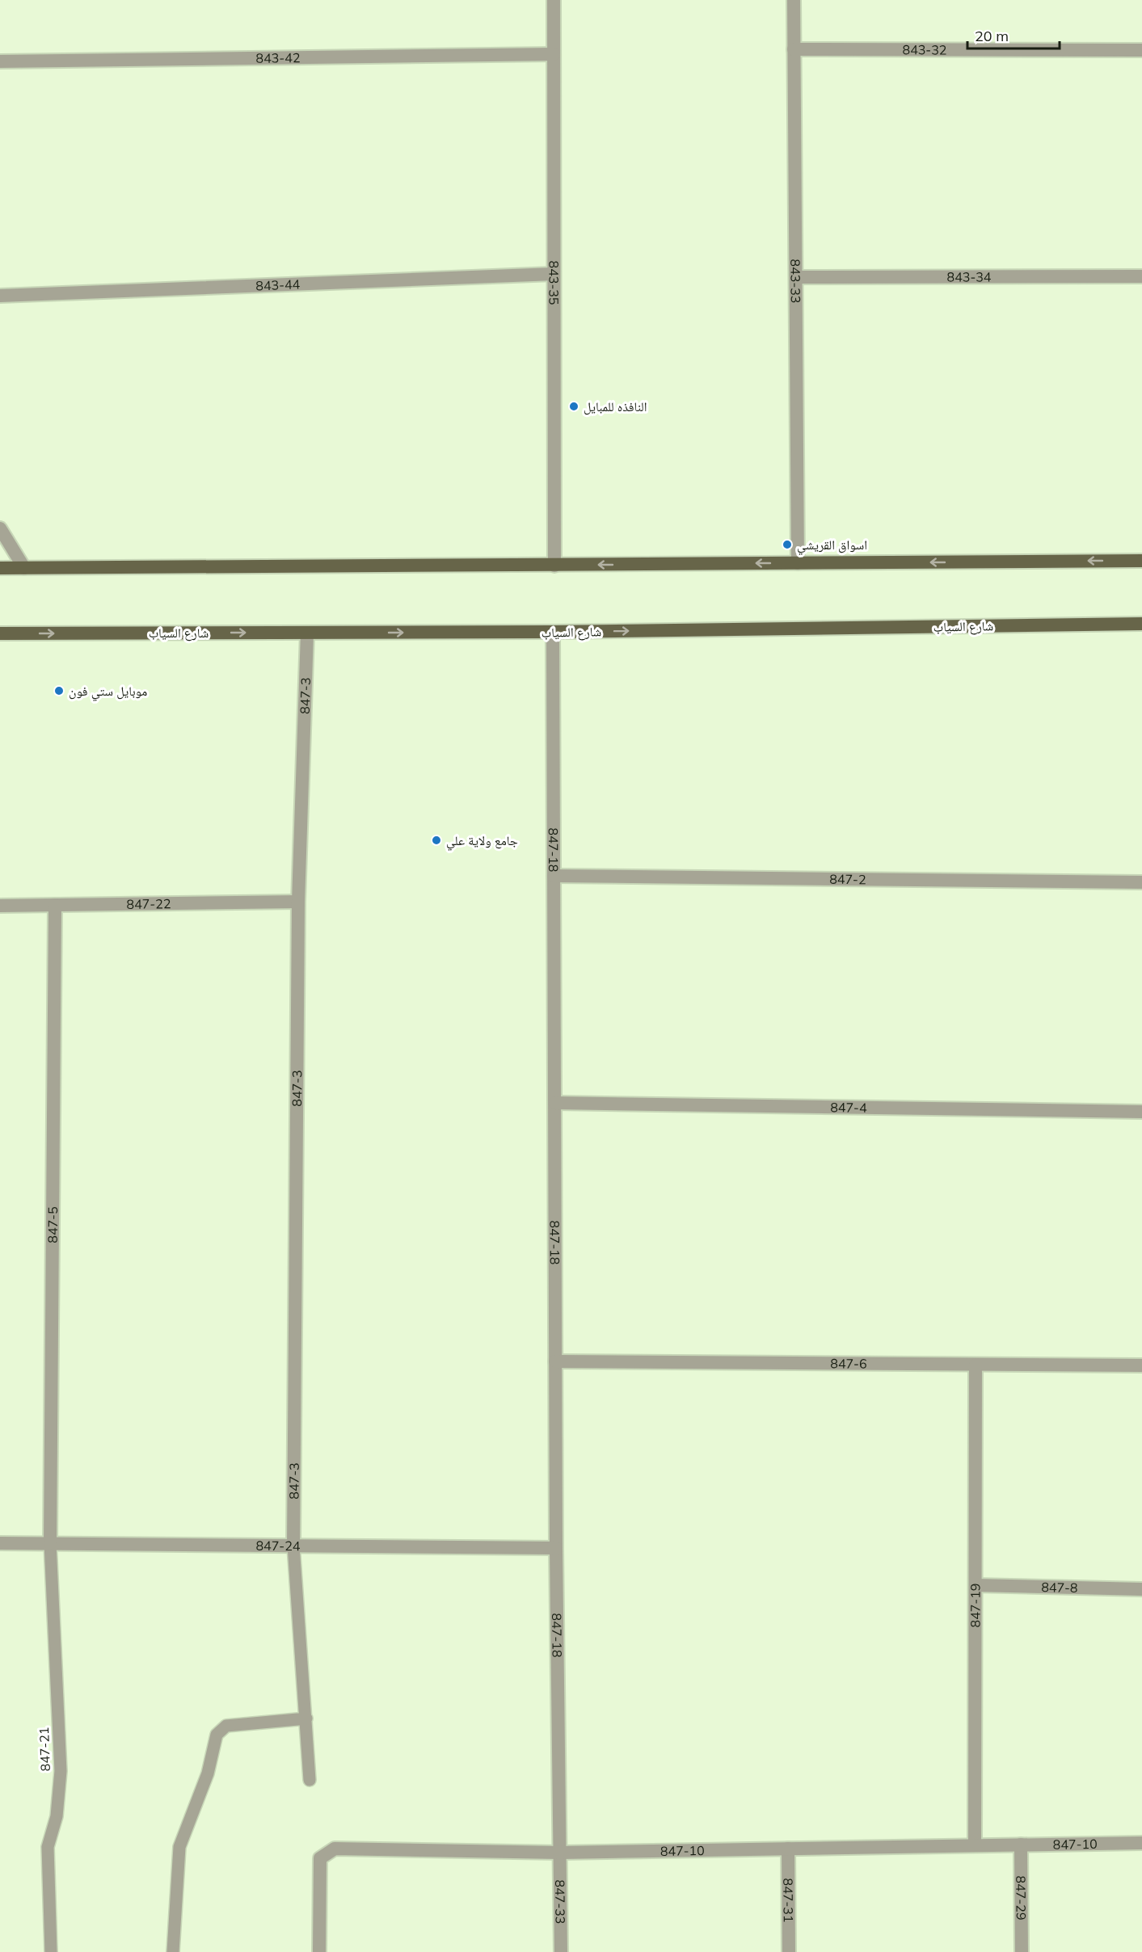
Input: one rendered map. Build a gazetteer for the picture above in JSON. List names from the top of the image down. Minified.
{"streets":{"main road":["شارع السياب"],"street":["843-32","843-42","843-34","843-33","843-35","843-44","847-3","847-18","847-2","847-22","847-4","847-5","847-6","847-24","847-8","847-19","847-10","847-29","847-31","847-33"],"lane":["847-21"]},"crossings":[["843-32","843-33"],["843-42","843-35"],["843-34","843-33"],["843-35","843-44"],["شارع السياب","847-3"],["شارع السياب","847-18"],["847-3","847-22"],["847-3","847-24"],["847-18","847-2"],["847-18","847-4"],["847-18","847-6"],["847-18","847-24"],["847-18","847-10"],["847-18","847-33"],["847-22","847-5"],["847-5","847-24"],["847-5","847-21"],["847-6","847-19"],["847-24","847-21"],["847-8","847-19"],["847-19","847-10"],["847-10","847-29"],["847-10","847-31"],["847-10","847-33"]],"places":["النافذه للمبايل","اسواق القريشي","موبايل ستي فون","جامع ولاية علي"],"scale_bar":"20 m"}
